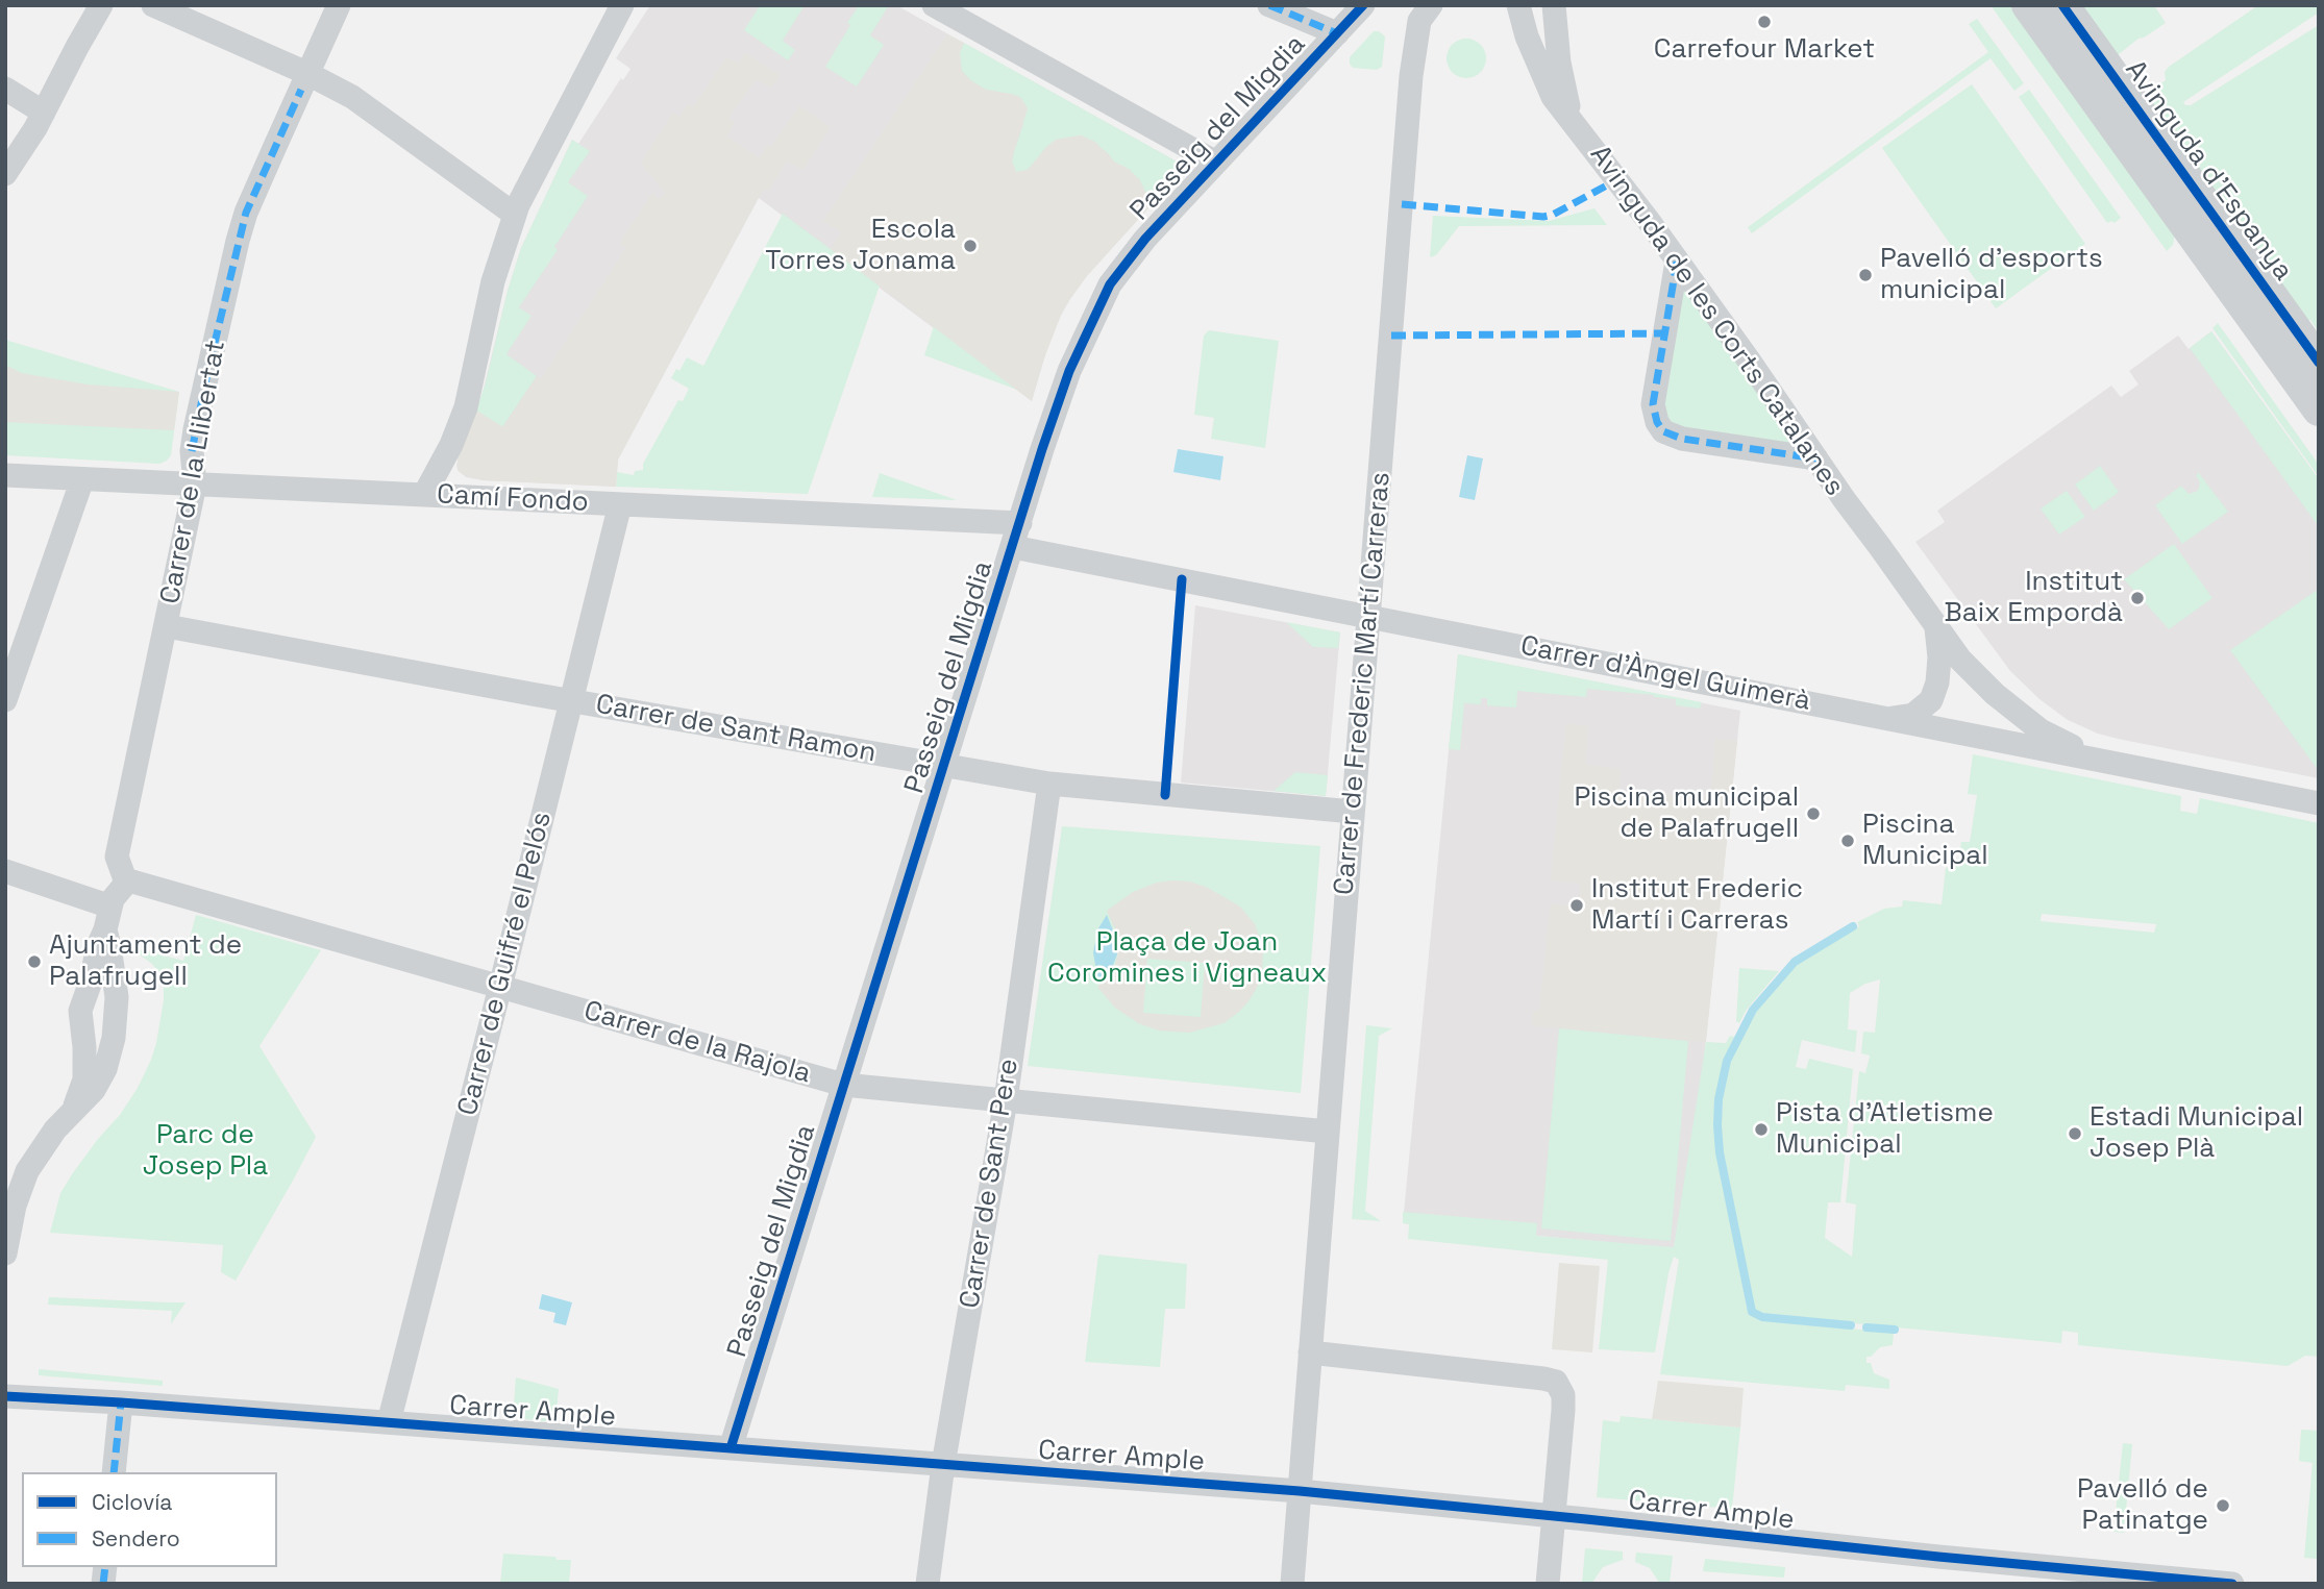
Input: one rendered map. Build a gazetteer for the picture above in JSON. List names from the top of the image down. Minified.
{"streets":{"main road":["Avinguda d'Espanya"],"street":["Passeig del Migdia","Avinguda de les Corts Catalanes","Carrer de la Llibertat","Camí Fondo","Carrer d'Àngel Guimerà","Carrer de Frederic Martí Carreras","Carrer de Sant Ramon","Carrer de Guifré el Pelós","Carrer de la Rajola","Carrer de Sant Pere","Carrer Ample"]},"crossings":[["Passeig del Migdia","Camí Fondo"],["Passeig del Migdia","Carrer d'Àngel Guimerà"],["Passeig del Migdia","Carrer de Sant Ramon"],["Passeig del Migdia","Carrer de la Rajola"],["Passeig del Migdia","Carrer Ample"],["Avinguda de les Corts Catalanes","Carrer d'Àngel Guimerà"],["Carrer de la Llibertat","Camí Fondo"],["Carrer de la Llibertat","Carrer de Sant Ramon"],["Carrer de la Llibertat","Carrer de la Rajola"],["Camí Fondo","Carrer de Guifré el Pelós"],["Carrer d'Àngel Guimerà","Carrer de Frederic Martí Carreras"],["Carrer de Frederic Martí Carreras","Carrer de Sant Ramon"],["Carrer de Frederic Martí Carreras","Carrer de la Rajola"],["Carrer de Frederic Martí Carreras","Carrer Ample"],["Carrer de Sant Ramon","Carrer de Guifré el Pelós"],["Carrer de Sant Ramon","Carrer de Sant Pere"],["Carrer de Guifré el Pelós","Carrer de la Rajola"],["Carrer de Guifré el Pelós","Carrer Ample"],["Carrer de la Rajola","Carrer de Sant Pere"],["Carrer de Sant Pere","Carrer Ample"]],"parks":["Plaça de Joan Coromines i Vigneaux","Parc de Josep Pla"],"places":["Carrefour Market","Escola Torres Jonama","Pavelló d'esports municipal","Institut Baix Empordà","Piscina municipal de Palafrugell","Piscina Municipal","Institut Frederic Martí i Carreras","Ajuntament de Palafrugell","Pista d'Atletisme Municipal","Estadi Municipal Josep Plà","Pavelló de Patinatge"],"legend":["Ciclovía","Sendero"]}
